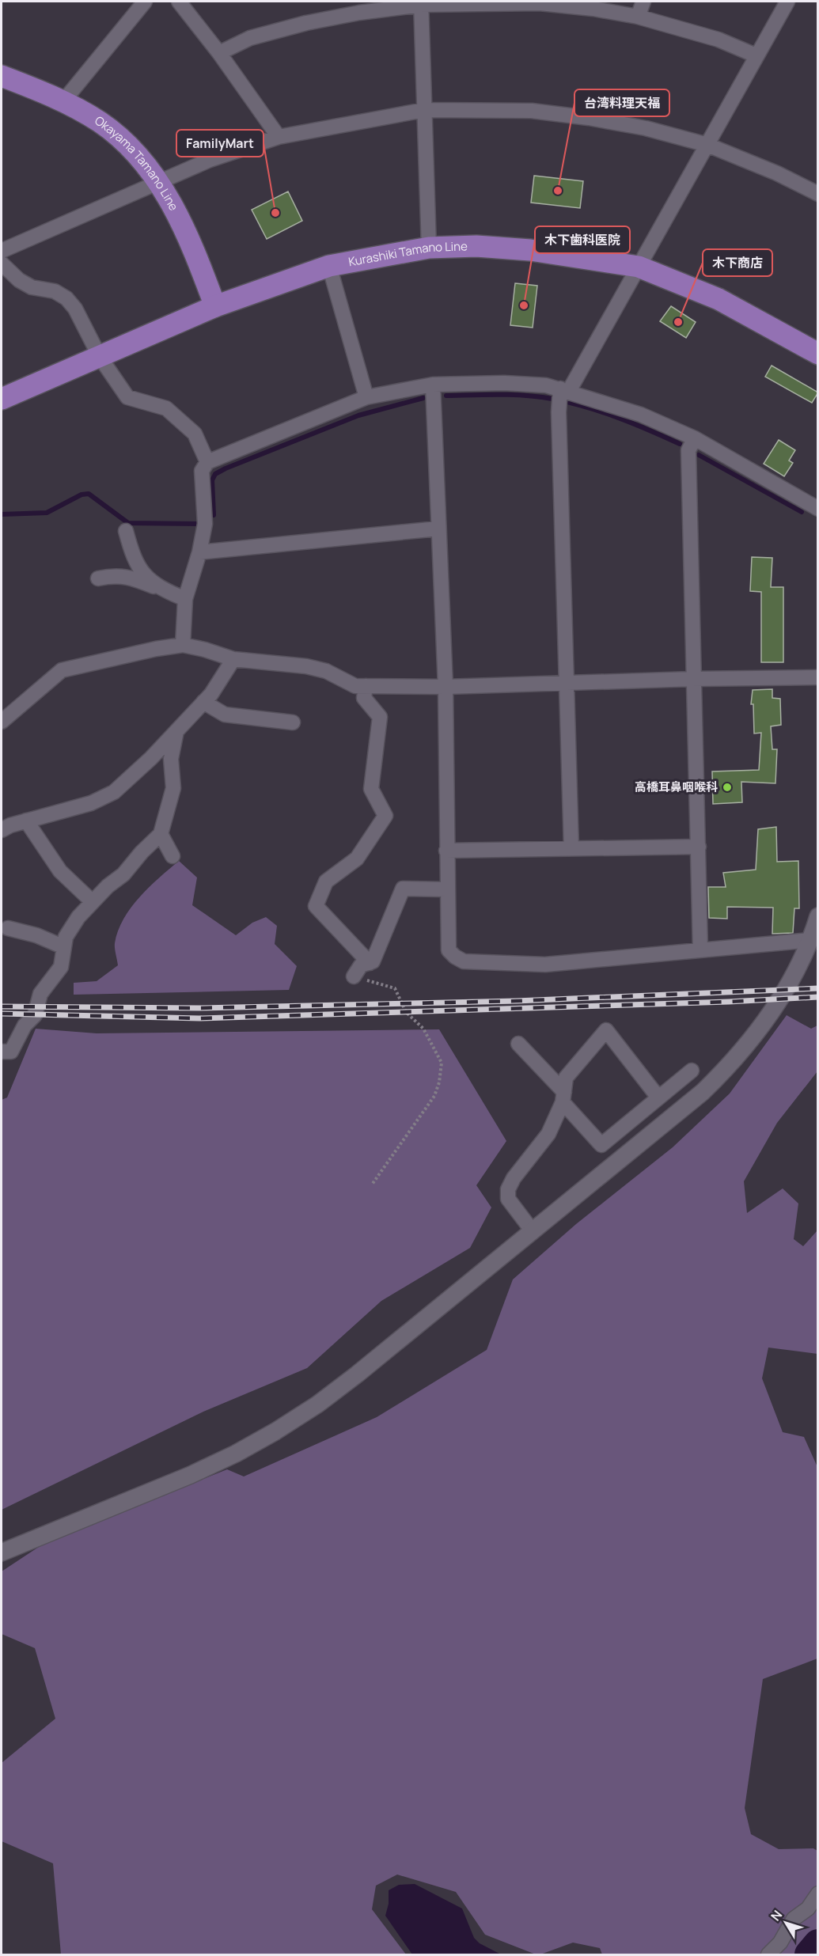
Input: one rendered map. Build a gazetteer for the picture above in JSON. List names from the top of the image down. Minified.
{"streets":{"main road":["Okayama Tamano Line","Kurashiki Tamano Line"]},"crossings":[["Okayama Tamano Line","Kurashiki Tamano Line"]],"places":["台湾料理天福","FamilyMart","木下歯科医院","木下商店","高橋耳鼻咽喉科"],"north":"top left"}
